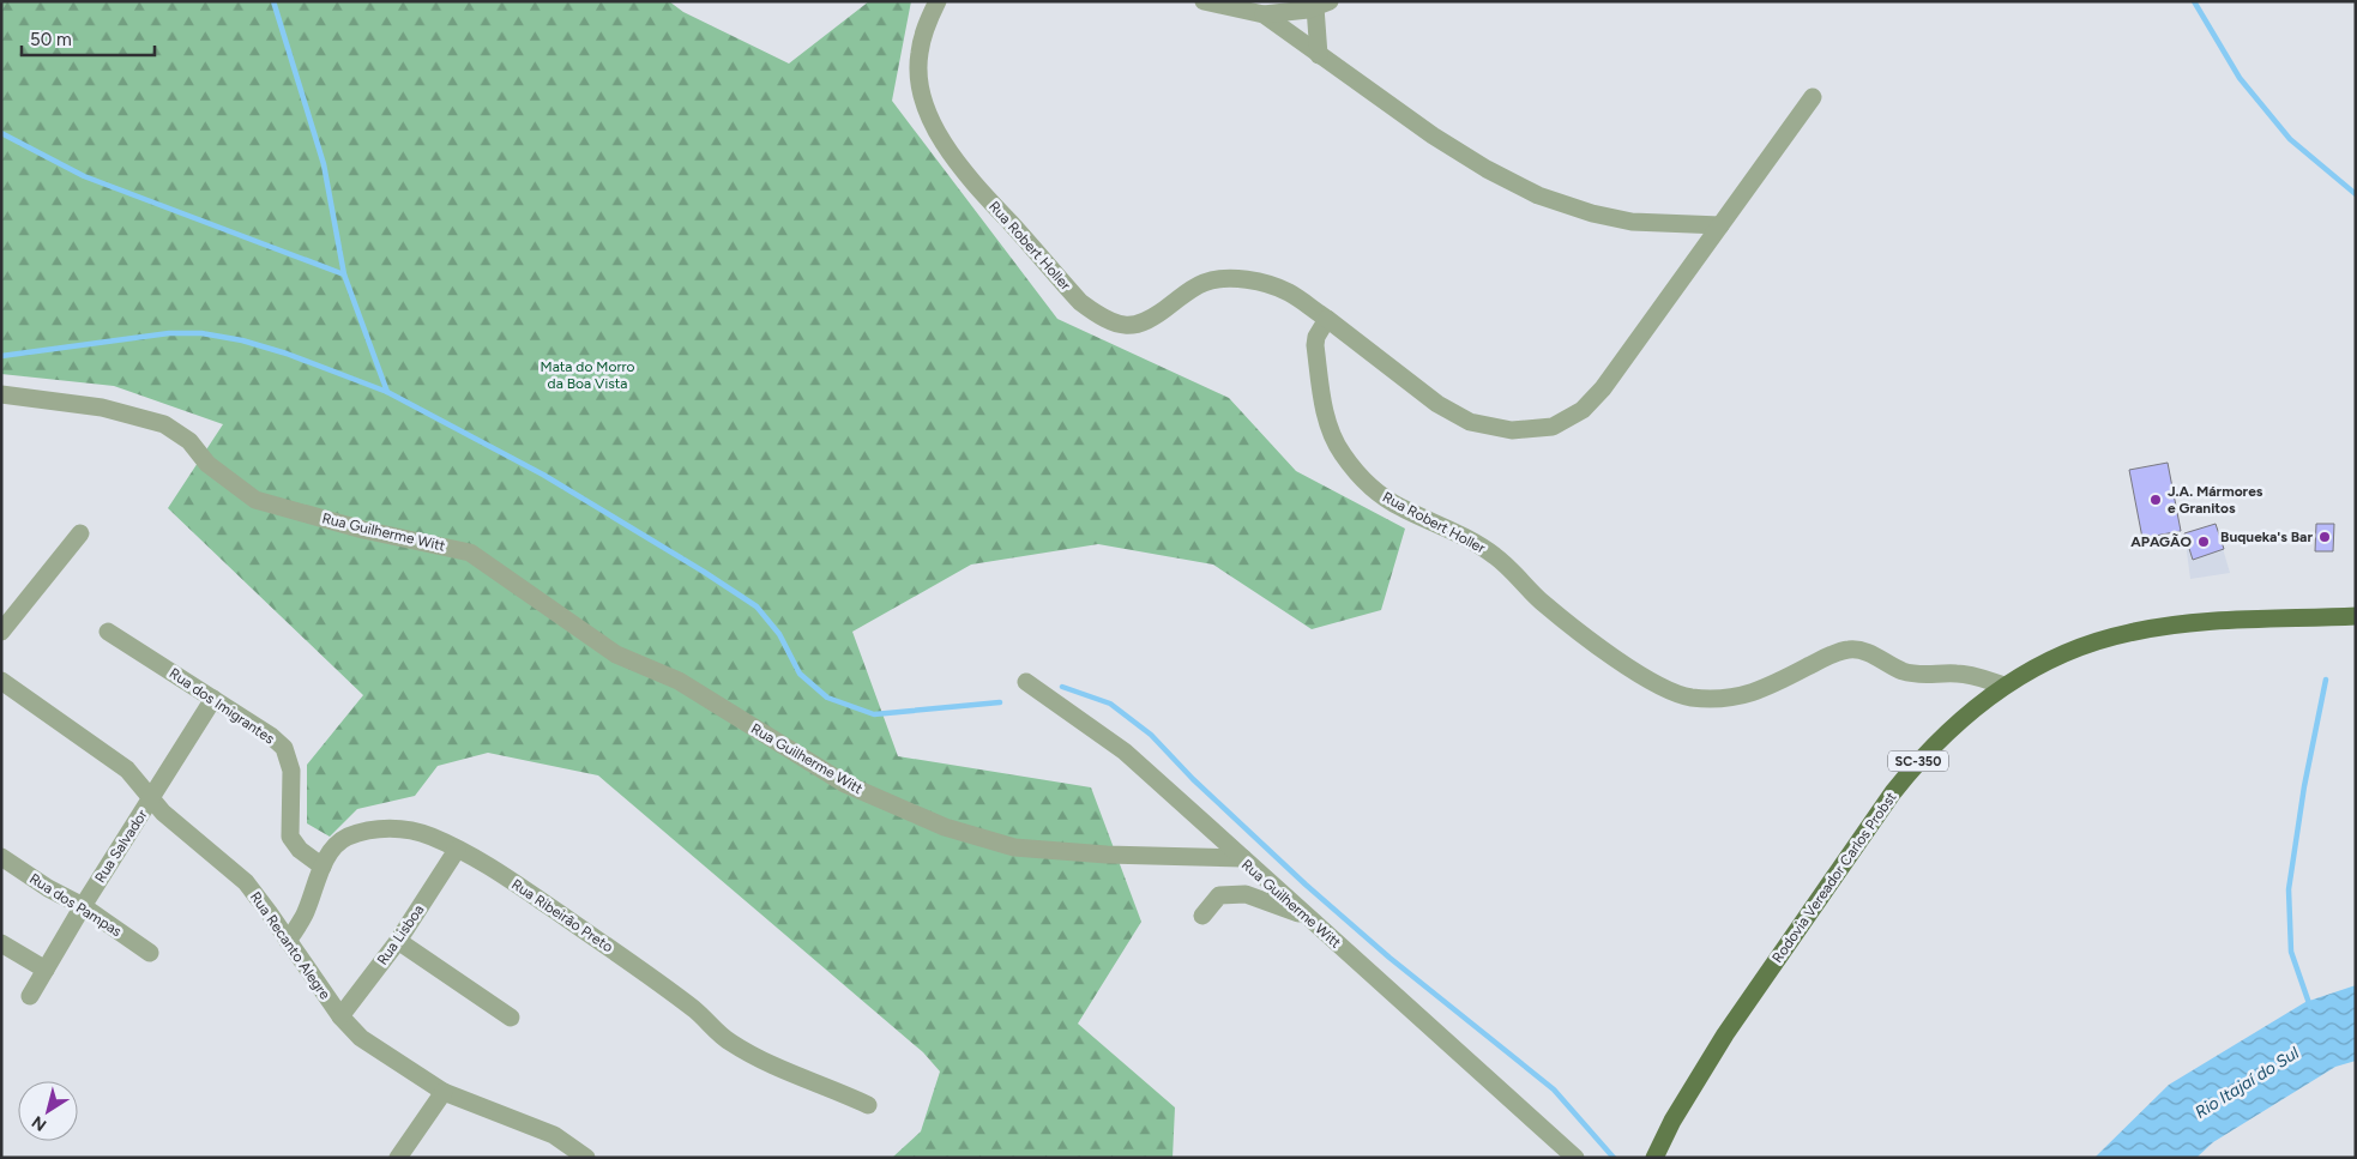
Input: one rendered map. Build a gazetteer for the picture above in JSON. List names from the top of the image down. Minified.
{"streets":{"main road":["SC-350","Rodovia Vereador Carlos Probst"],"street":["Rua Robert Holler","Rua Guilherme Witt","Rua dos Imigrantes","Rua Salvador","Rua dos Pampas","Rua Ribeirão Preto","Rua Lisboa","Rua Recanto Alegre"]},"crossings":[["Rua Robert Holler","Rodovia Vereador Carlos Probst"],["Rua dos Imigrantes","Rua Salvador"],["Rua dos Imigrantes","Rua Ribeirão Preto"],["Rua Salvador","Rua dos Pampas"],["Rua Salvador","Rua Recanto Alegre"],["Rua Ribeirão Preto","Rua Lisboa"],["Rua Ribeirão Preto","Rua Recanto Alegre"],["Rua Lisboa","Rua Recanto Alegre"]],"water":["Rio Itajaí do Sul"],"parks":["Mata do Morro da Boa Vista"],"places":["J.A. Mármores e Granitos","Buqueka's Bar","APAGÃO"],"scale_bar":"50 m","north":"bottom left"}
